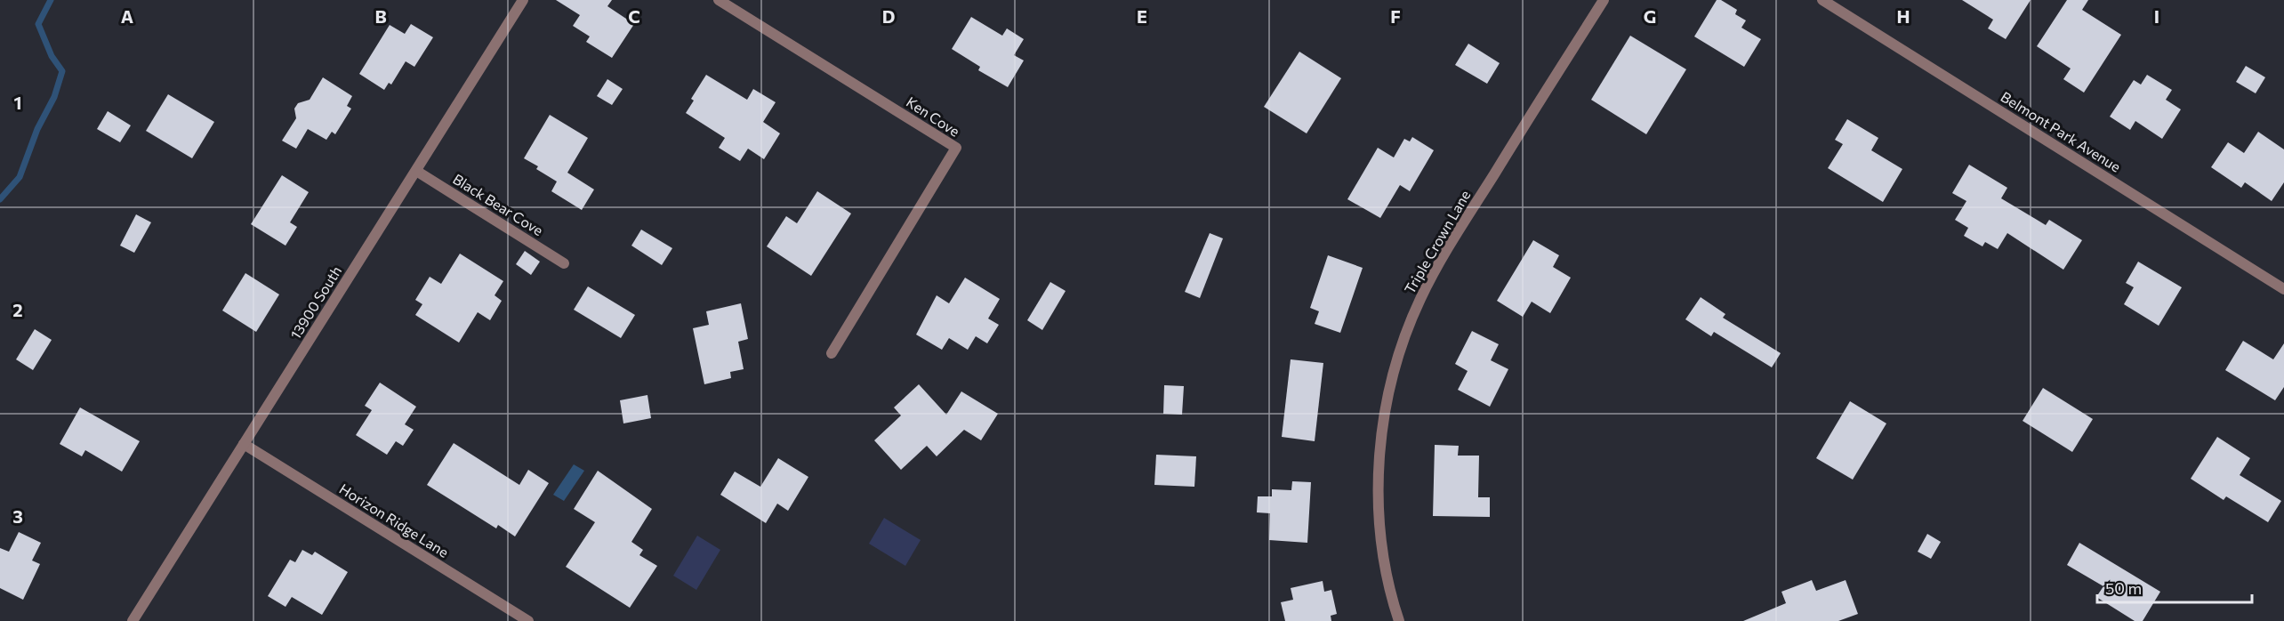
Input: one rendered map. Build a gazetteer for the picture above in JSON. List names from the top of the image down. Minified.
{"streets":{"street":["Ken Cove","Belmont Park Avenue","Black Bear Cove","Triple Crown Lane","13900 South","Horizon Ridge Lane"]},"crossings":[["Black Bear Cove","13900 South"],["13900 South","Horizon Ridge Lane"]],"scale_bar":"50 m","grid":{"columns":["A","B","C","D","E","F","G","H","I"],"rows":["1","2","3"]}}
